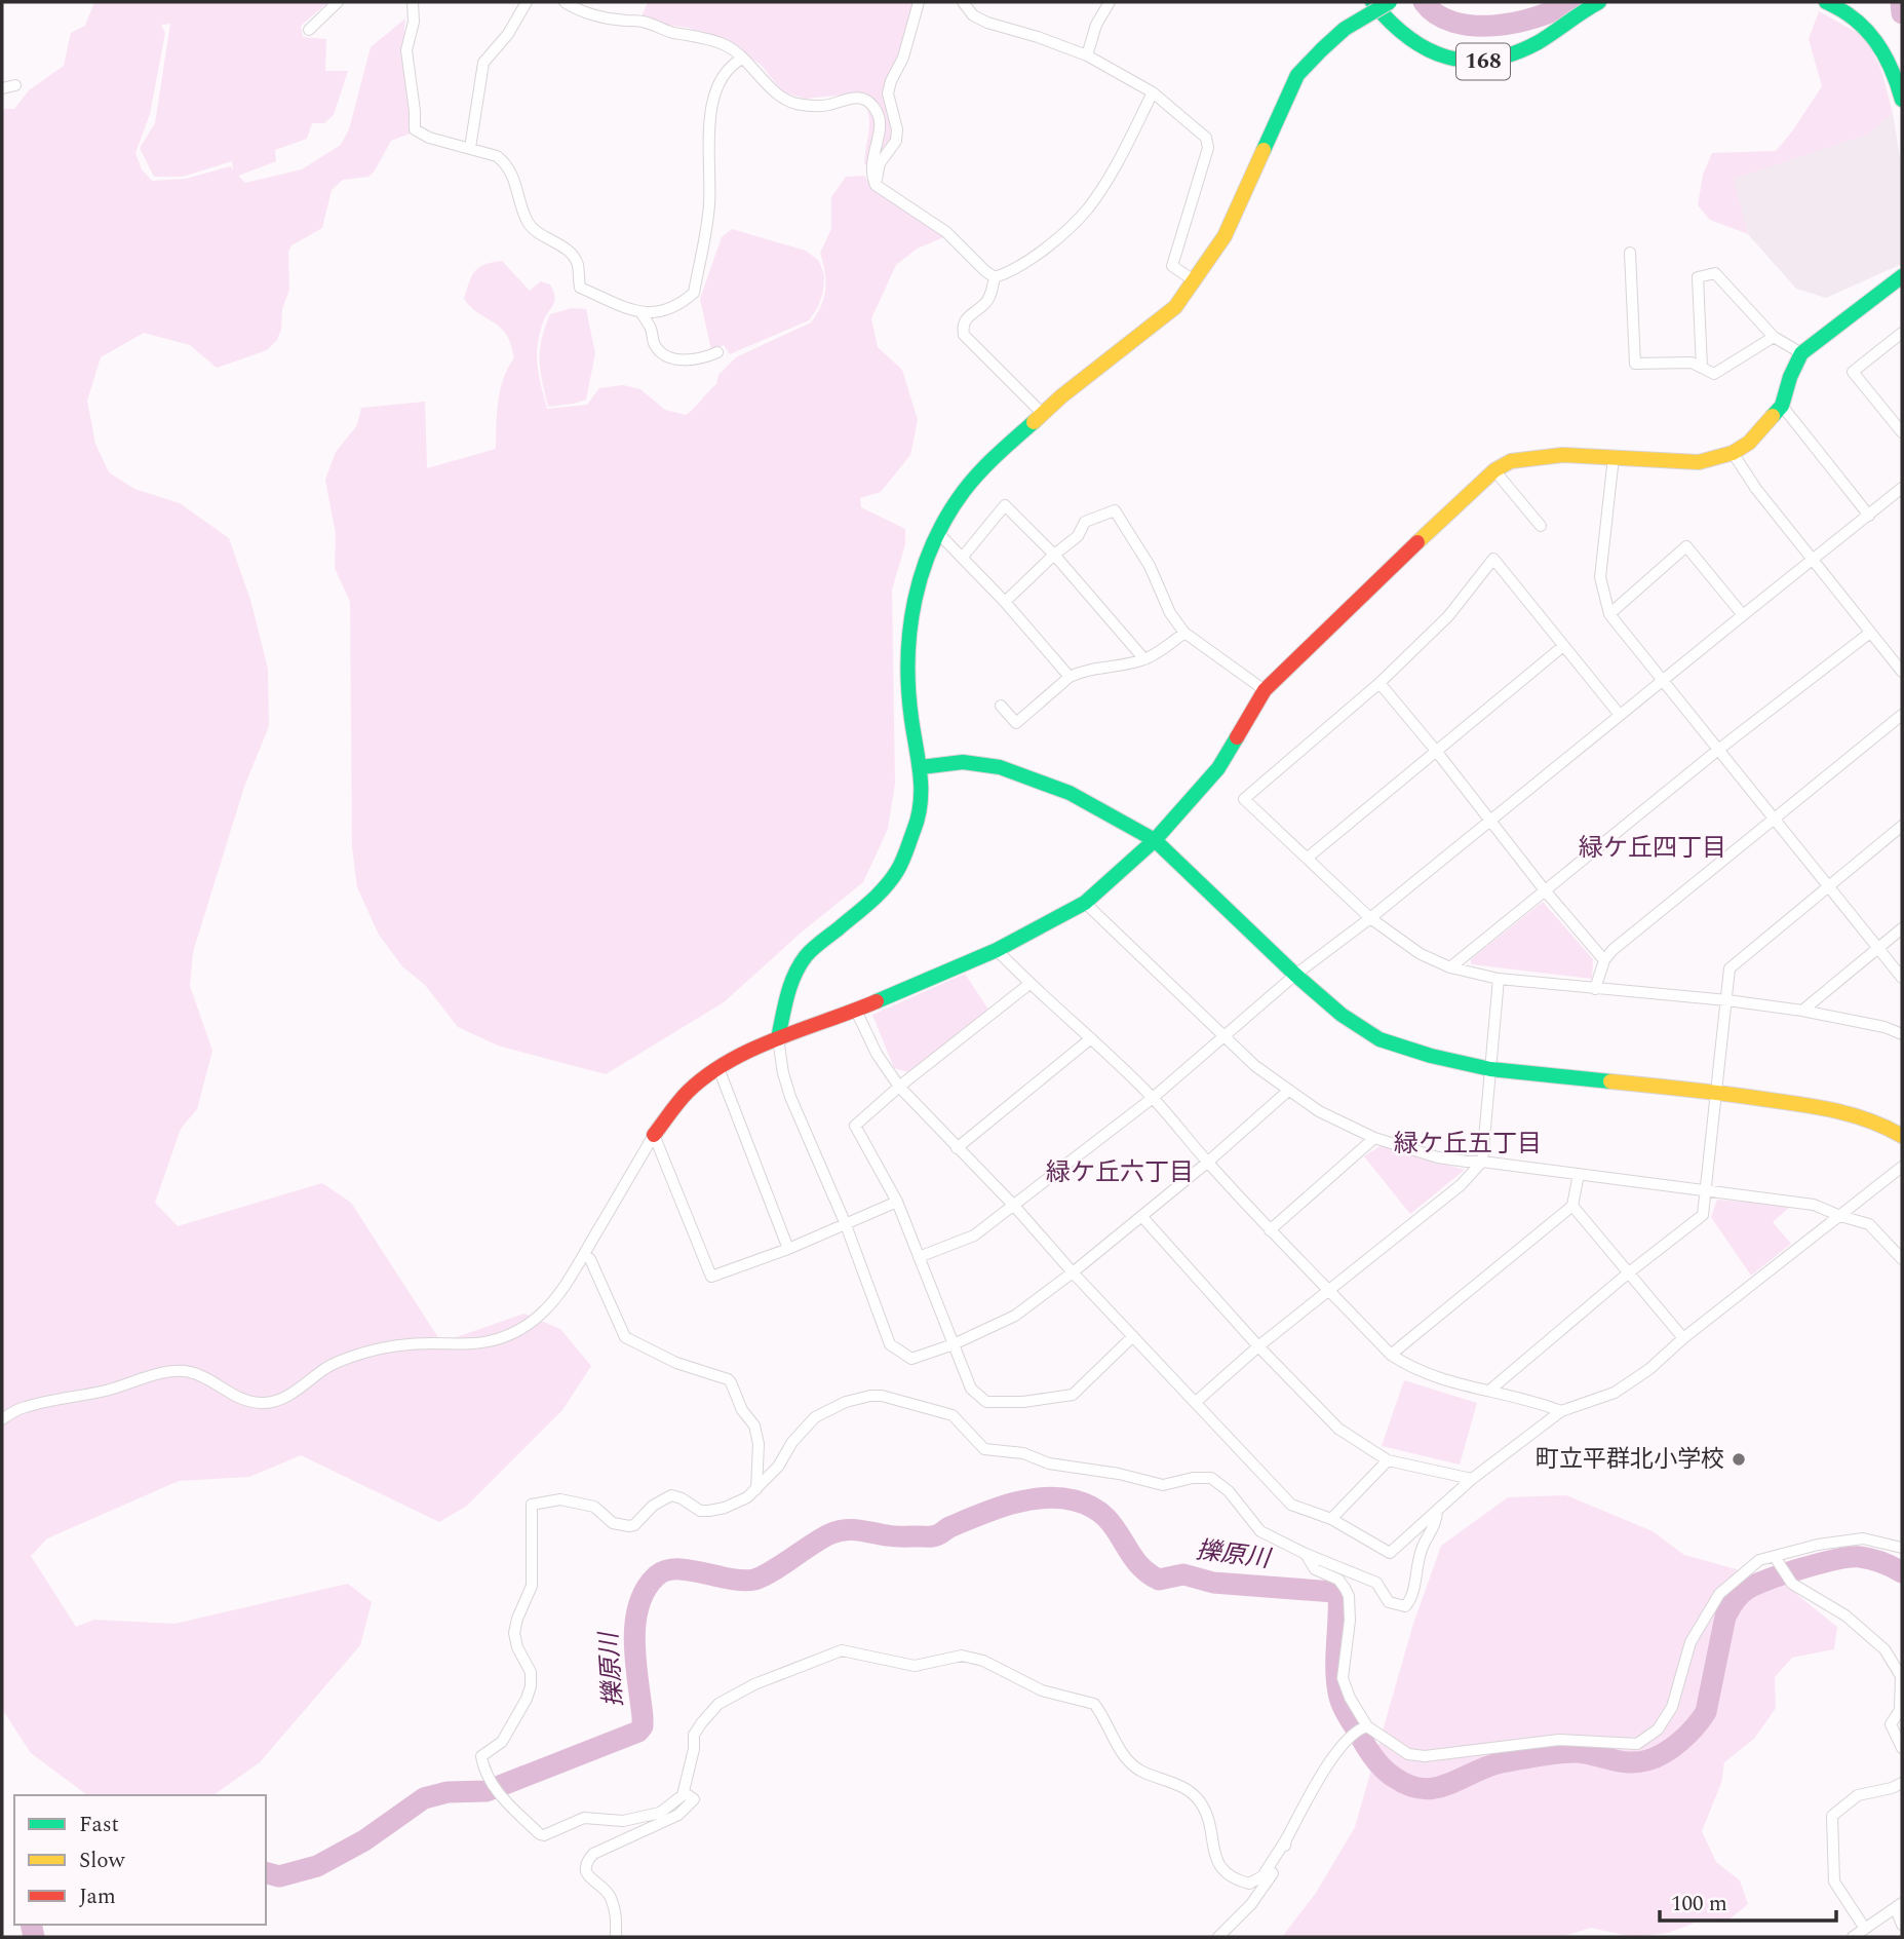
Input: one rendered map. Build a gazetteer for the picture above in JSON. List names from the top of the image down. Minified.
{"streets":{"main road":["168"]},"districts":["緑ケ丘四丁目","緑ケ丘五丁目","緑ケ丘六丁目"],"water":["擽原川"],"places":["町立平群北小学校"],"legend":["Fast","Slow","Jam"],"scale_bar":"100 m"}
